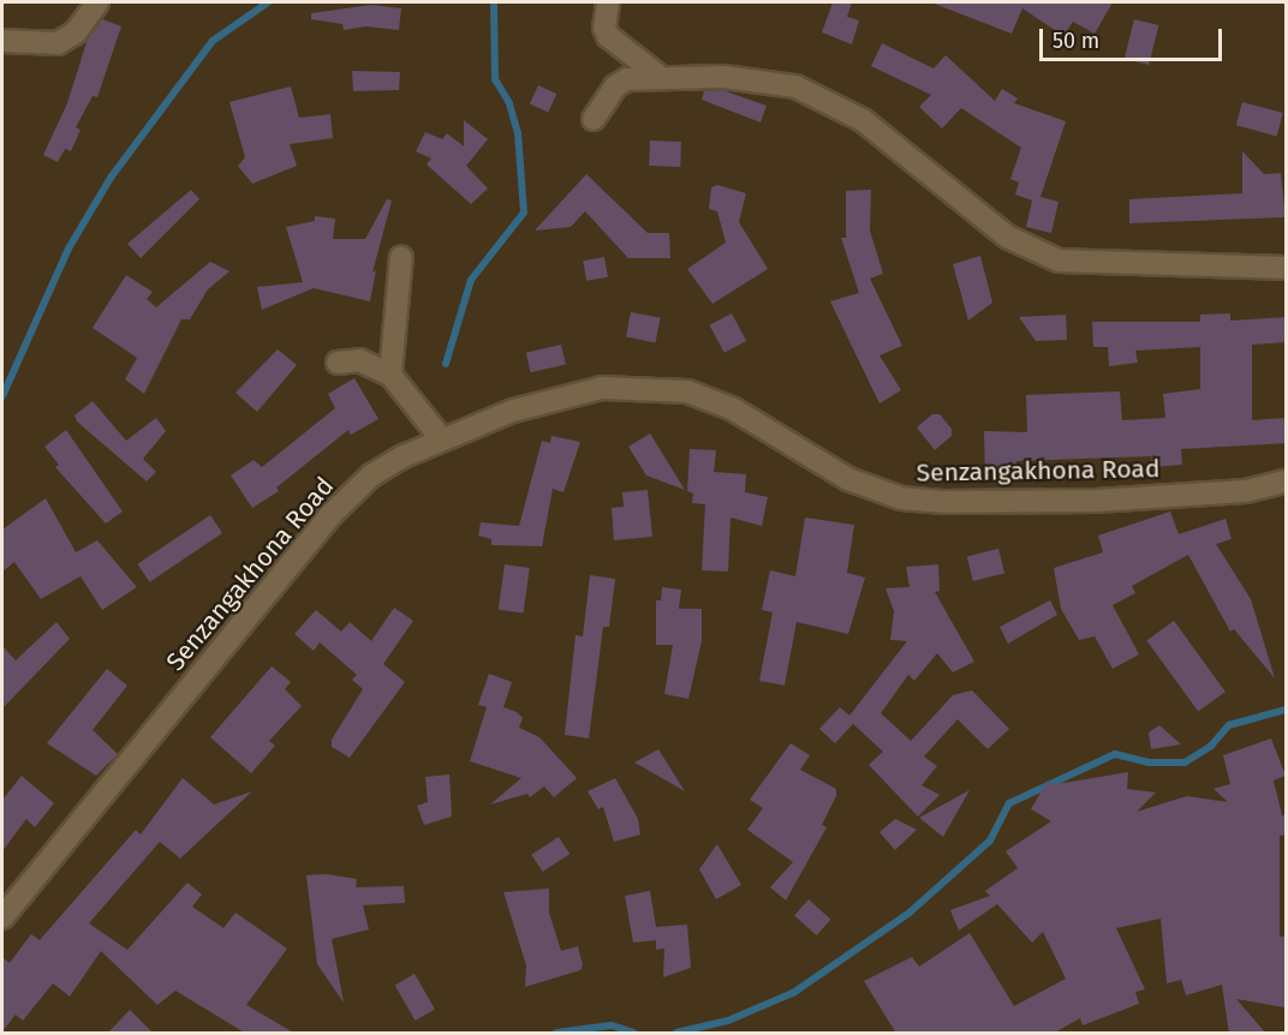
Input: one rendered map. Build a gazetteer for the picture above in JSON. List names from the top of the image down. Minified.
{"streets":{"street":["Senzangakhona Road"]},"scale_bar":"50 m"}
